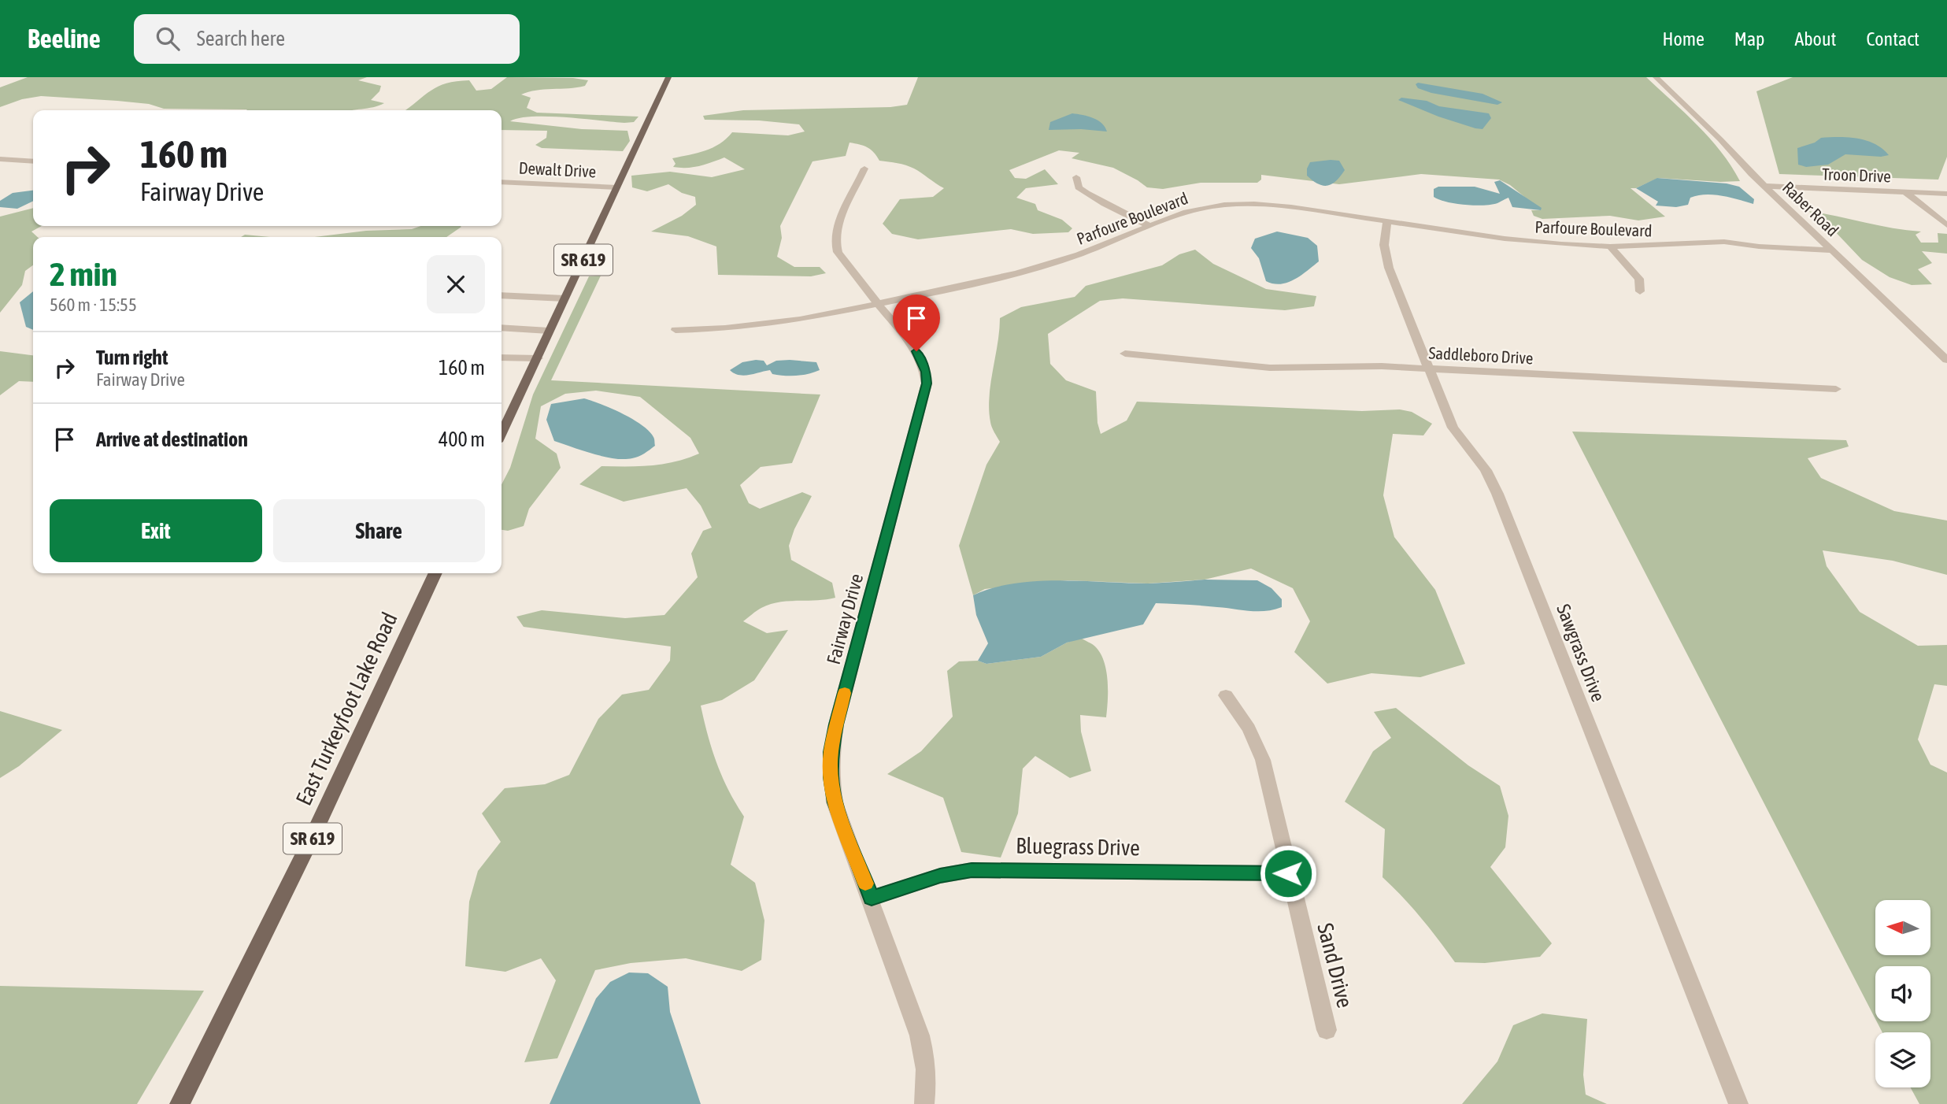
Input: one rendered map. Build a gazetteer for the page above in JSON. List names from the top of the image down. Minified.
{"streets":{"main road":["SR 619","East Turkeyfoot Lake Road"],"street":["Dewalt Drive","Troon Drive","Raber Road","Parfoure Boulevard","Saddleboro Drive","Fairway Drive","Sawgrass Drive","Bluegrass Drive","Sand Drive"]},"crossings":[["Dewalt Drive","SR 619"],["Troon Drive","Raber Road"],["Raber Road","Parfoure Boulevard"],["Parfoure Boulevard","Fairway Drive"],["Parfoure Boulevard","Sawgrass Drive"],["Saddleboro Drive","Sawgrass Drive"],["Fairway Drive","Bluegrass Drive"],["Bluegrass Drive","Sand Drive"]],"north":"left","page":{"header":"Beeline","search":"Search here","nav":["Home","Map","About","Contact"],"turn":["160 m","Fairway Drive"],"heading":["2 min","560 m · 15:55"],"list":[{"name":"Turn right","note":"Fairway Drive","value":"160 m"},{"name":"Arrive at destination","value":"400 m"}],"buttons":["Exit","Share"]}}
